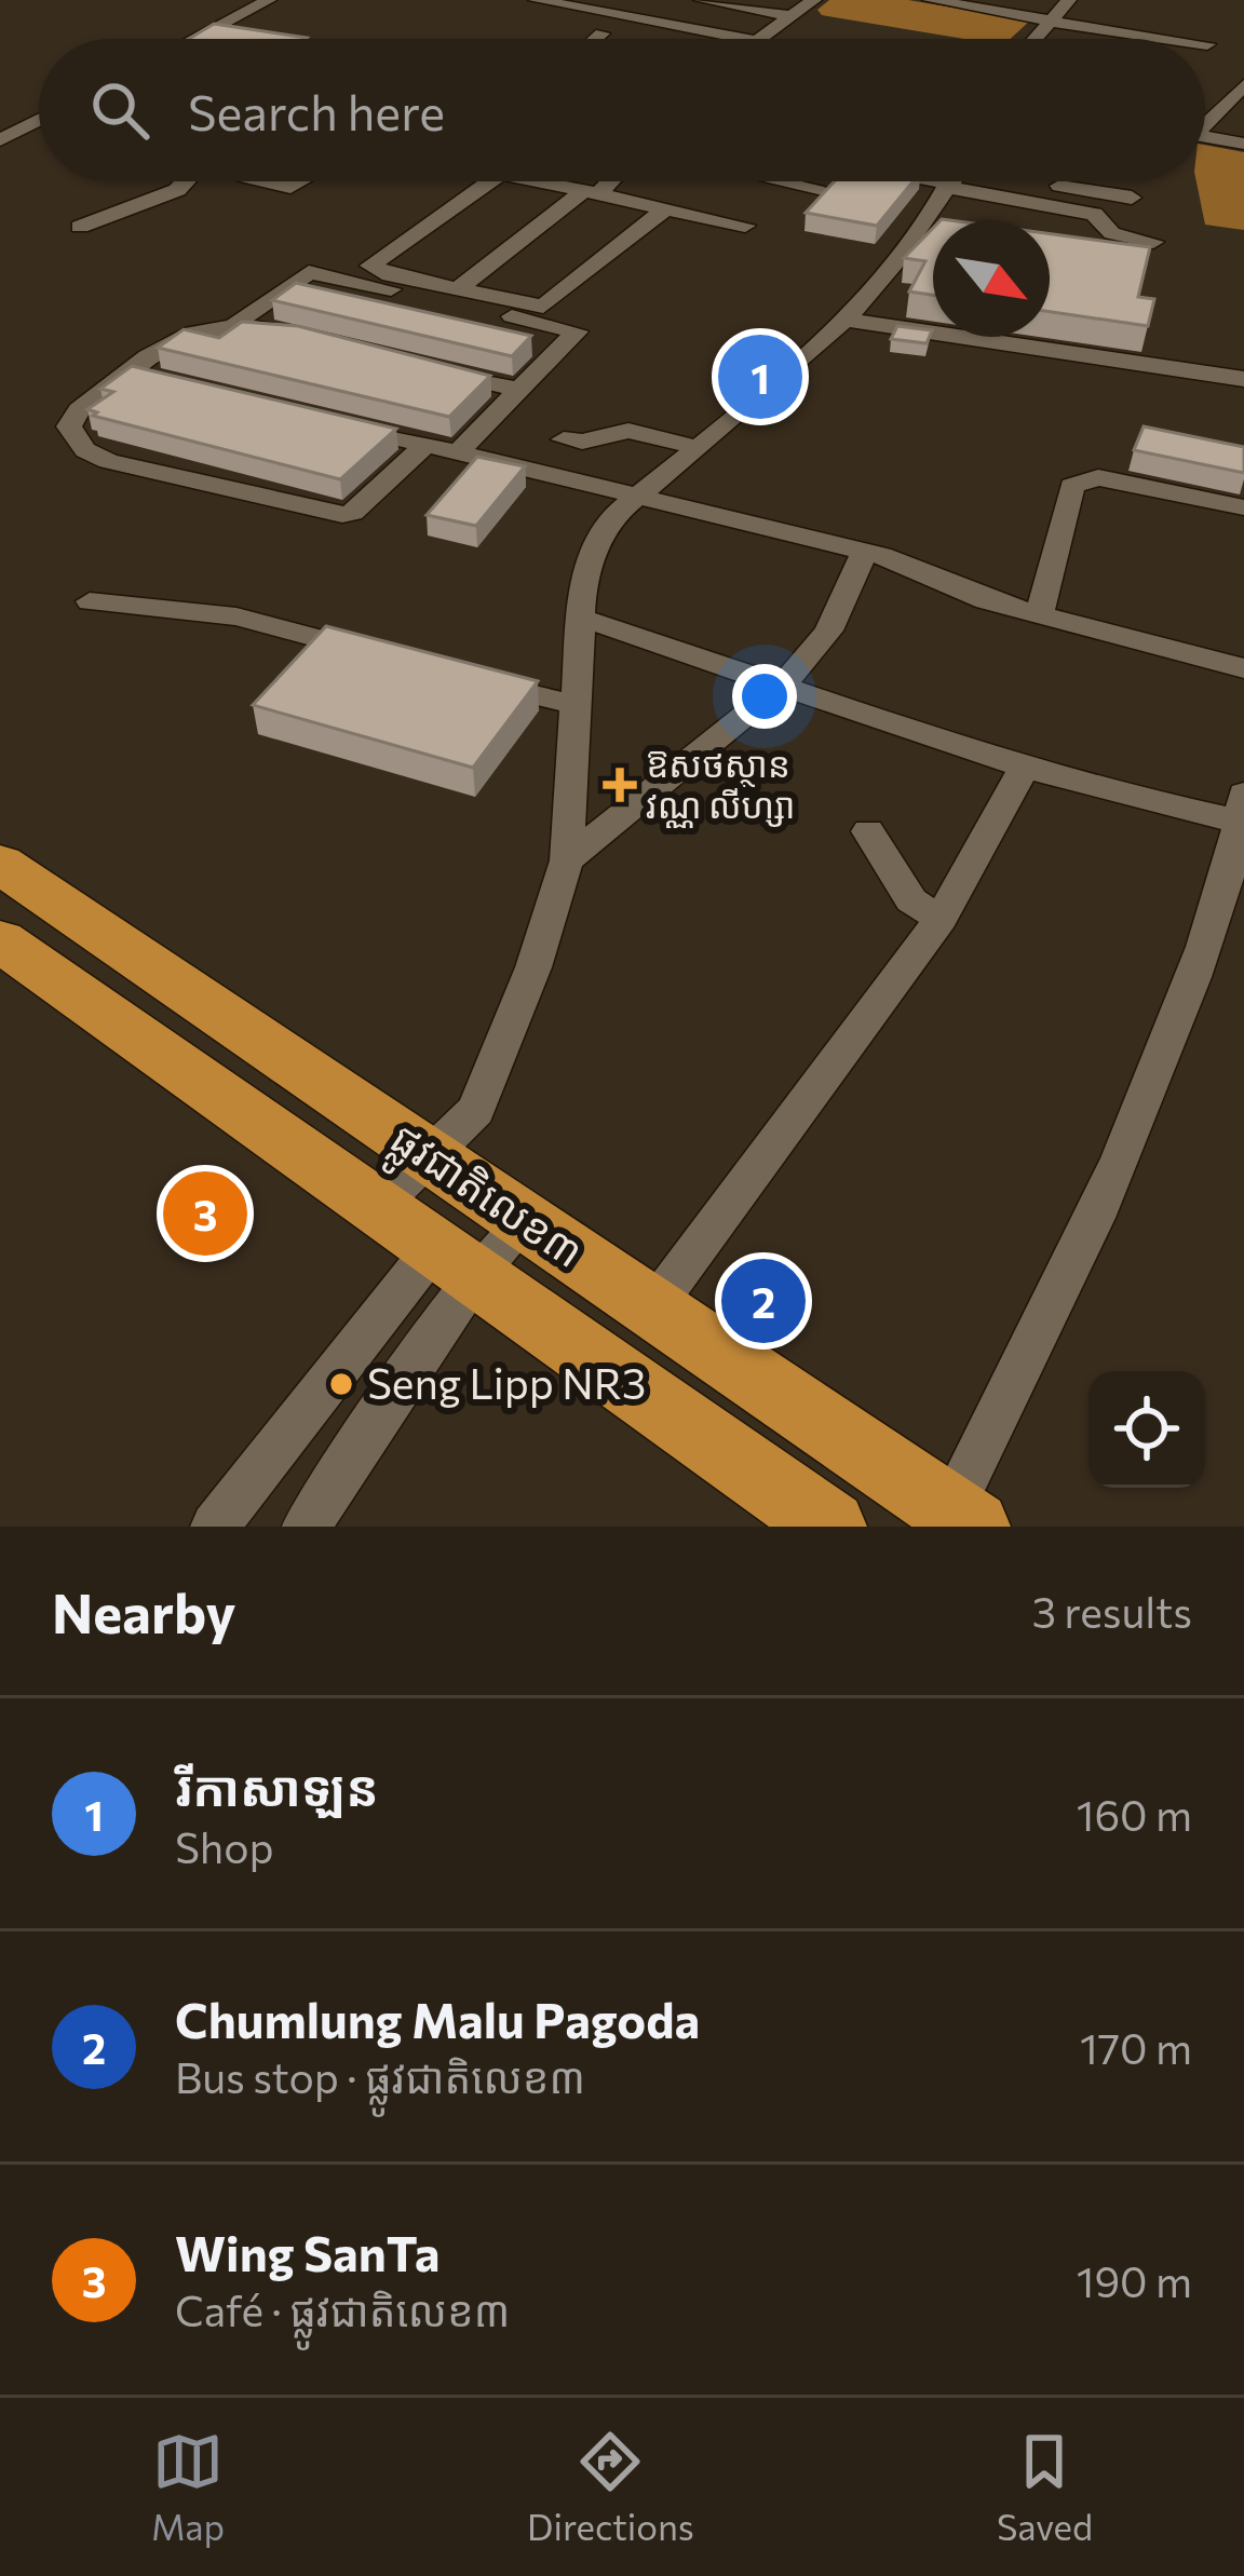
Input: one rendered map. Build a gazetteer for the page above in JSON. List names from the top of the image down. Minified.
{"streets":{"highway":["ផ្លូវជាតិលេខ៣"]},"places":{"health":["ឱសថស្ថាន វណ្ណ លីហ្សា"],"other":["Seng Lipp NR3"]},"north":"bottom right","page":{"search":"Search here","pins":["1","3","2"],"heading":["Nearby","3 results"],"list":[{"mark":"1","name":"រីកាសាឡន","note":"Shop","value":"160 m"},{"mark":"2","name":"Chumlung Malu Pagoda","note":"Bus stop · ផ្លូវជាតិលេខ៣","value":"170 m"},{"mark":"3","name":"Wing SanTa","note":"Café · ផ្លូវជាតិលេខ៣","value":"190 m"}],"nav":["Map","Directions","Saved"]}}
